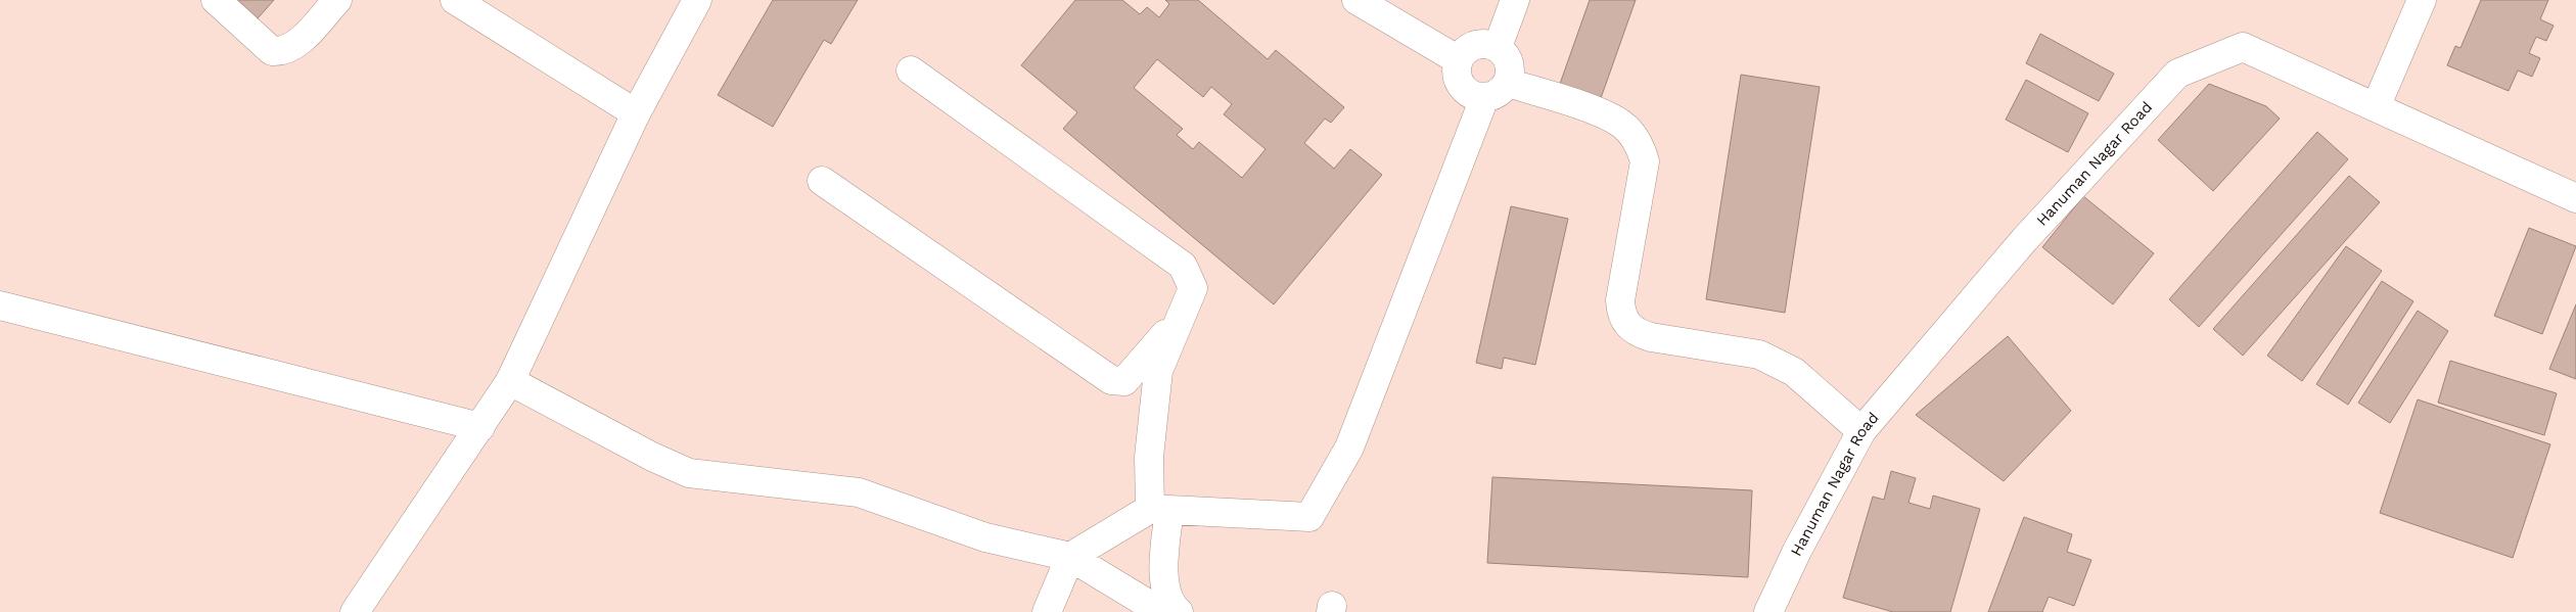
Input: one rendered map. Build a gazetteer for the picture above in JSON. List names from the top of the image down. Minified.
{"streets":{"street":["Hanuman Nagar Road"]}}
